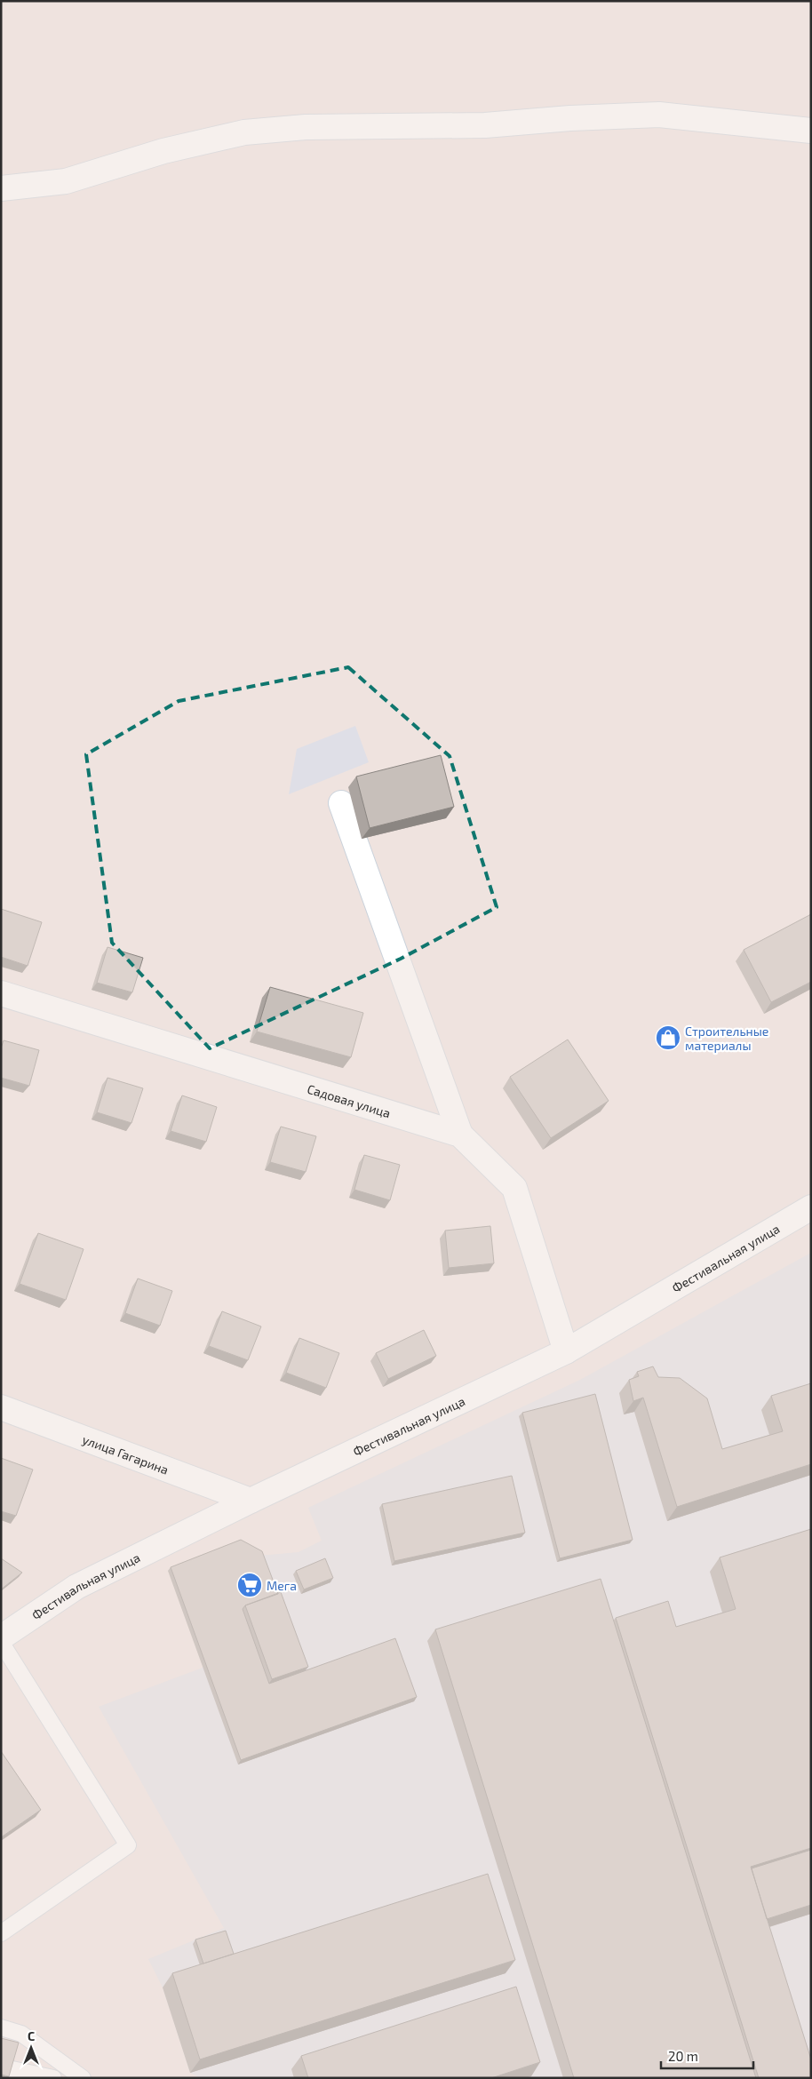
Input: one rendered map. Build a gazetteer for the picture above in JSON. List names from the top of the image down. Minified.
{"streets":{"street":["Садовая улица","Фестивальная улица","улица Гагарина"]},"crossings":[["Садовая улица","Фестивальная улица"],["Фестивальная улица","улица Гагарина"]],"places":{"shop":["Строительные материалы"],"supermarket":["Мега"]},"scale_bar":"20 m","north":"top"}
